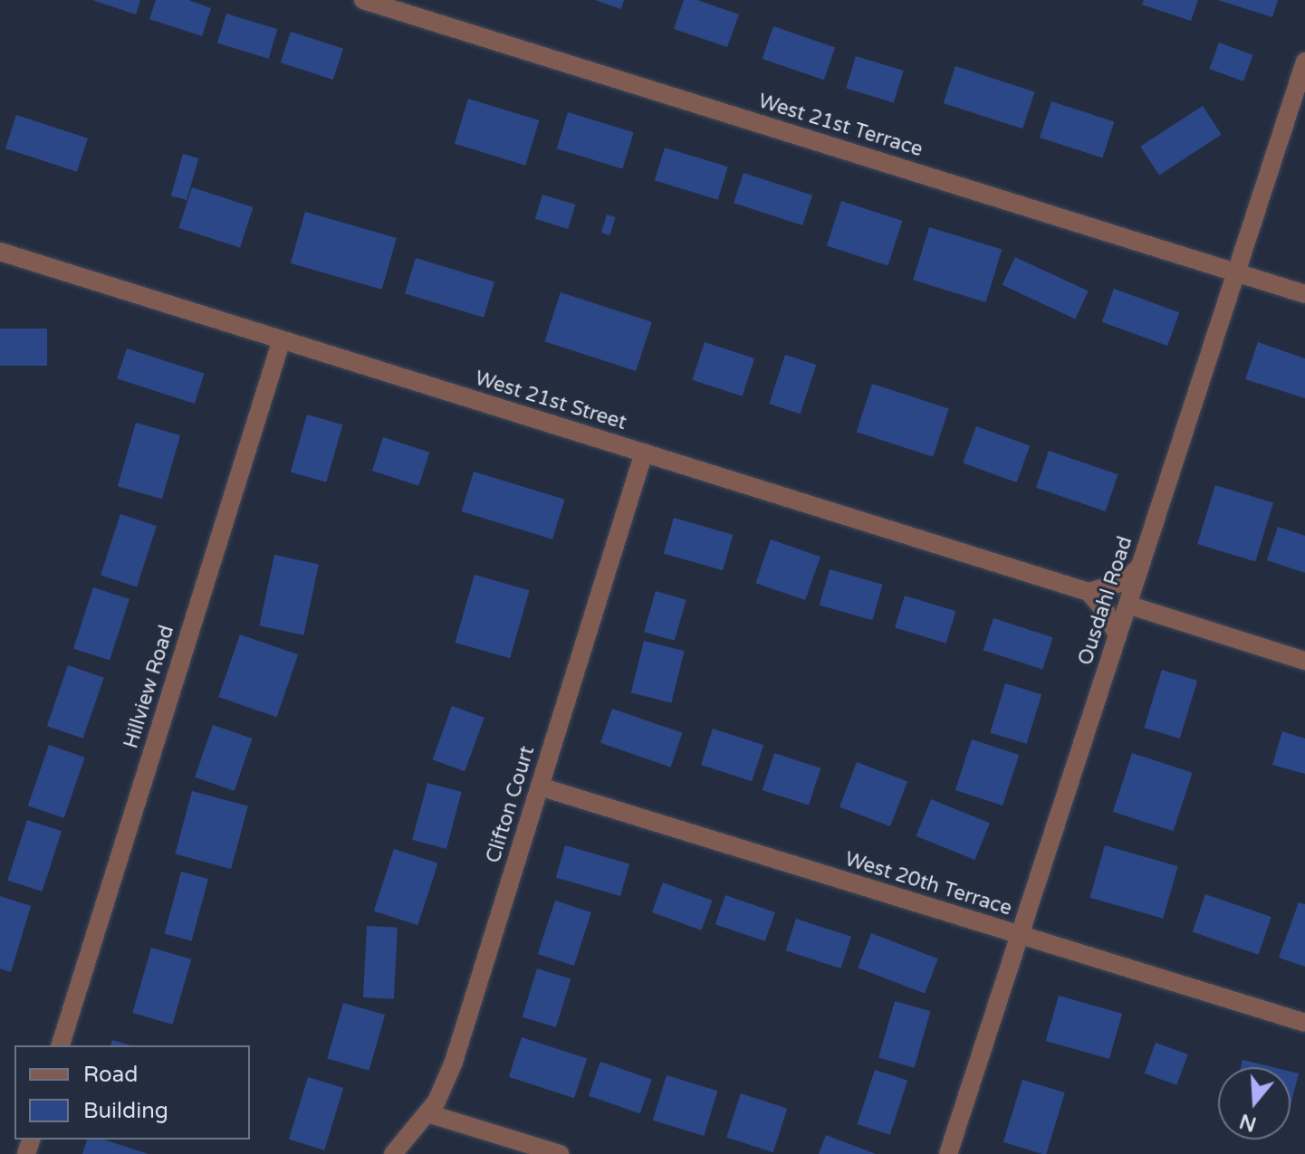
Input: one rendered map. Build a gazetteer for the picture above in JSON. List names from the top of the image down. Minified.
{"streets":{"street":["West 21st Terrace","West 21st Street","Ousdahl Road","Hillview Road","Clifton Court","West 20th Terrace"]},"crossings":[["West 21st Terrace","Ousdahl Road"],["West 21st Street","Hillview Road"],["West 21st Street","Clifton Court"],["Ousdahl Road","West 20th Terrace"],["Clifton Court","West 20th Terrace"]],"legend":["Road","Building"],"north":"bottom"}
